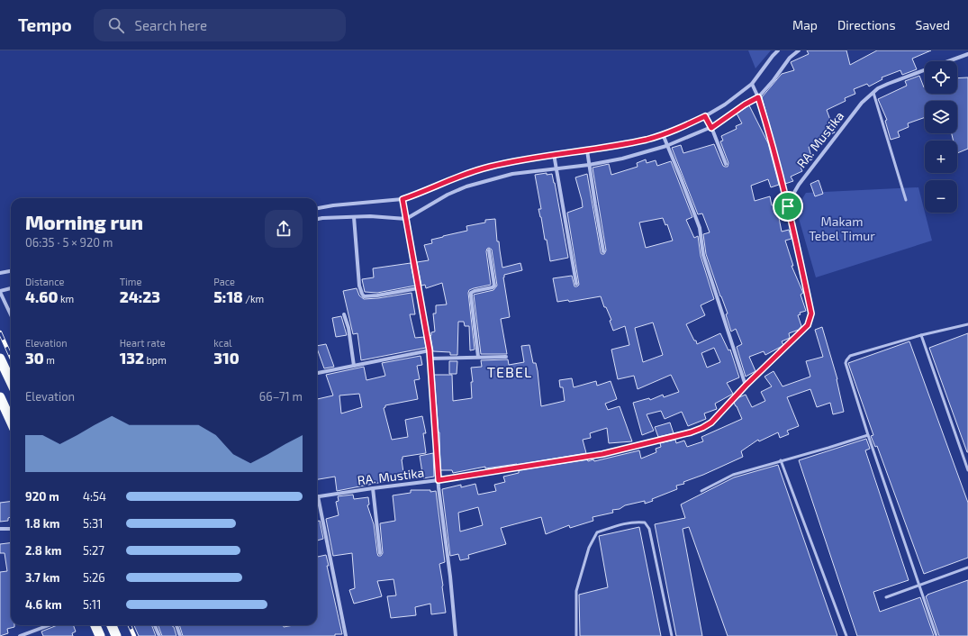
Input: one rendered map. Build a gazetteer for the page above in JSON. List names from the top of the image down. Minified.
{"streets":{"street":["RA. Mustika"]},"districts":["TEBEL"],"parks":["Makam Tebel Timur"],"page":{"header":"Tempo","search":"Search here","nav":["Map","Directions","Saved"],"map_buttons":["+","−"],"heading":["Morning run","06:35 · 5 × 920 m"],"stats":[["Distance","4.60 km"],["Time","24:23"],["Pace","5:18 /km"],["Elevation","30 m"],["Heart rate","132 bpm"],["kcal","310"]],"chart":["Elevation","66–71 m"],"list":[{"name":"920 m","note":"4:54"},{"name":"1.8 km","note":"5:31"},{"name":"2.8 km","note":"5:27"},{"name":"3.7 km","note":"5:26"},{"name":"4.6 km","note":"5:11"}]}}
